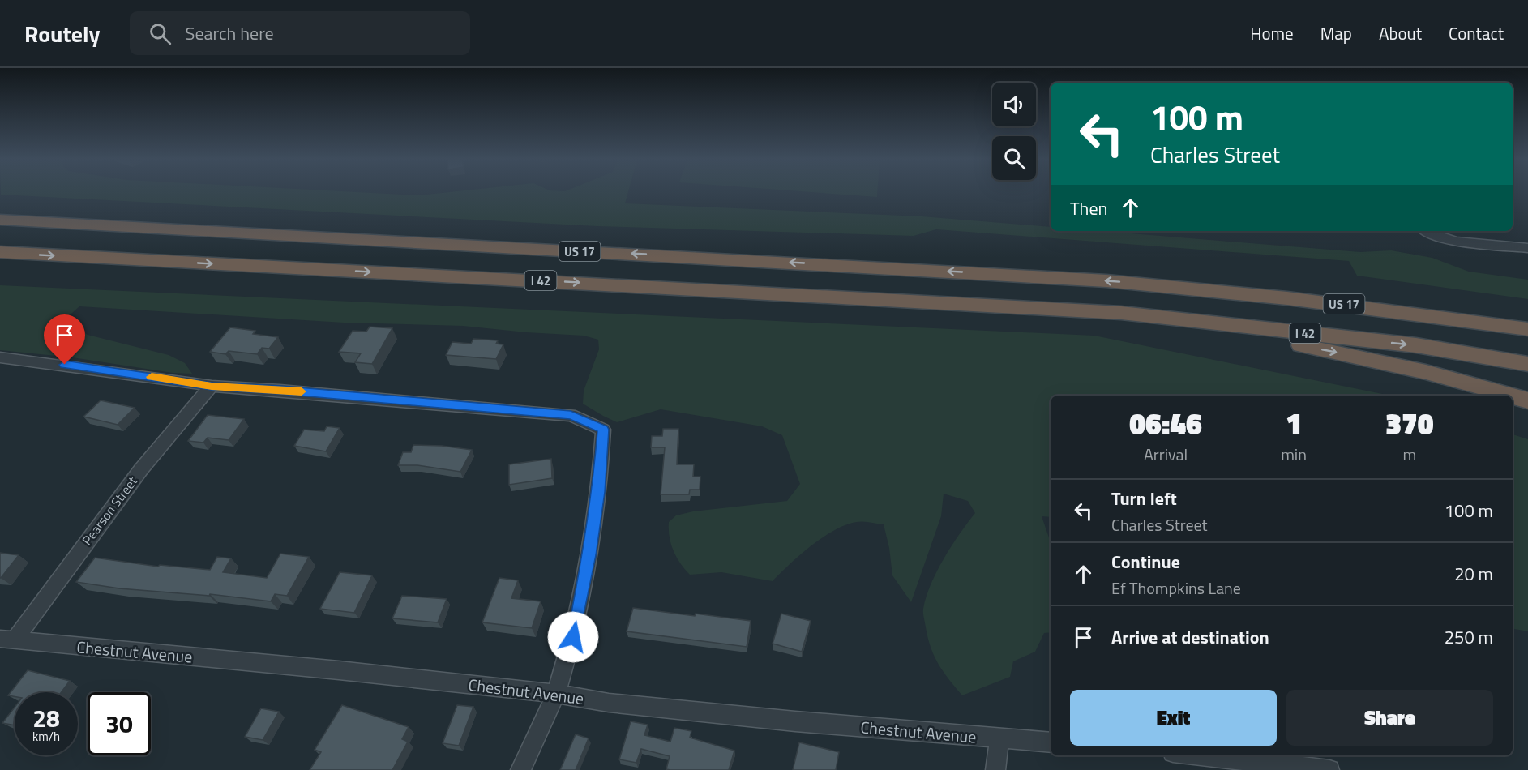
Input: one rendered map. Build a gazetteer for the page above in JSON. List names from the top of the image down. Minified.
{"streets":{"highway":["US 17","I 42"],"street":["Pearson Street","Chestnut Avenue"]},"crossings":[["Pearson Street","Chestnut Avenue"]],"page":{"header":"Routely","search":"Search here","nav":["Home","Map","About","Contact"],"turn":["100 m","Charles Street"],"then":"Then","eta":["06:46","Arrival","1","min","370","m"],"list":[{"name":"Turn left","note":"Charles Street","value":"100 m"},{"name":"Continue","note":"Ef Thompkins Lane","value":"20 m"},{"name":"Arrive at destination","value":"250 m"}],"buttons":["Exit","Share"],"speed":"28 km/h","limit":"30"}}
